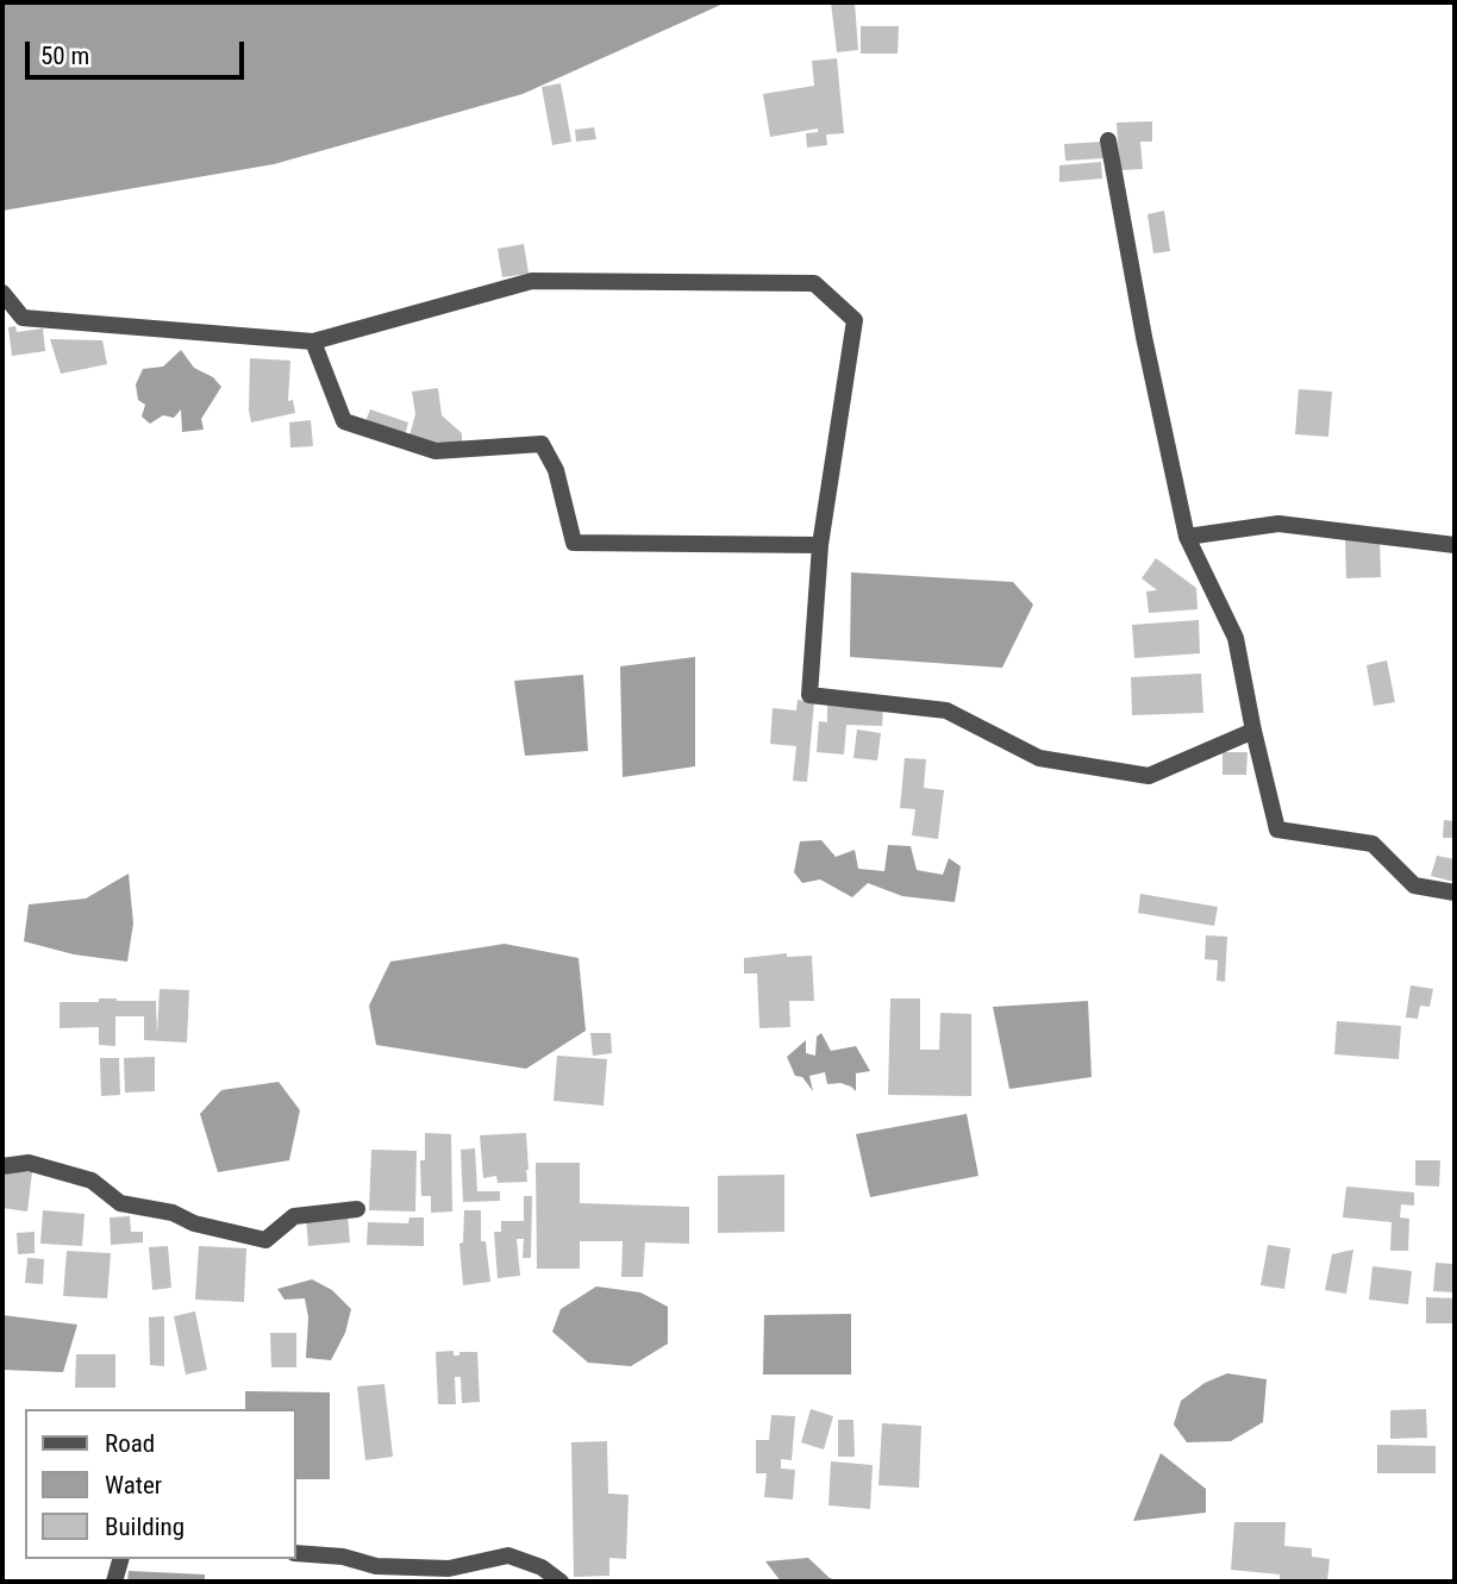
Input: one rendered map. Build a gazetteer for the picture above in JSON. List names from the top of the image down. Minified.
{"legend":["Road","Water","Building"],"scale_bar":"50 m"}
